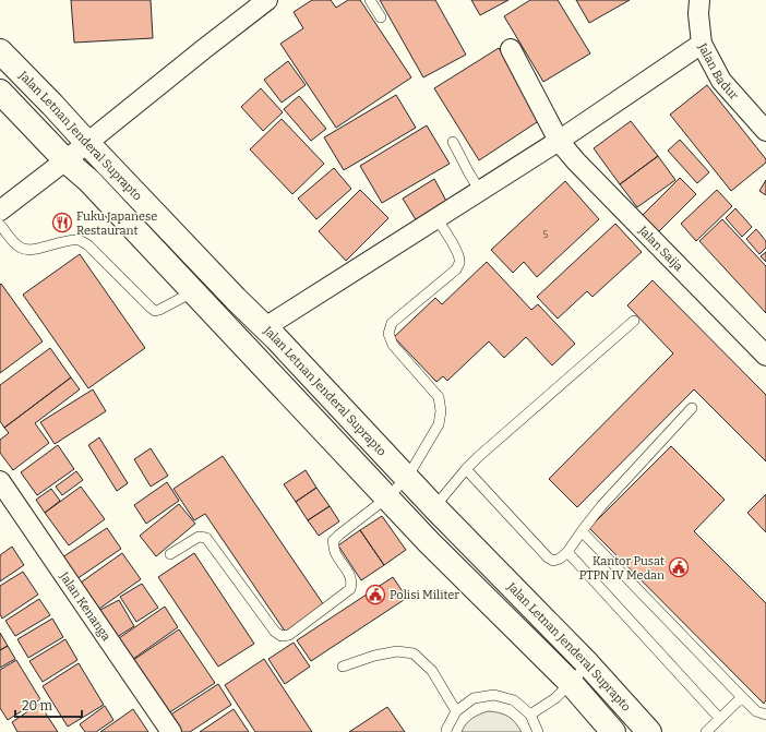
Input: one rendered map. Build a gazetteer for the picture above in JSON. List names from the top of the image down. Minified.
{"streets":{"main road":["Jalan Letnan Jenderal Suprapto"],"street":["Jalan Badur","Jalan Saija","Jalan Kenanga"]},"places":{"restaurant":["Fuku Japanese Restaurant"],"public building":["Kantor Pusat PTPN IV Medan","Polisi Militer"]},"house_numbers":["5"],"scale_bar":"20 m"}
